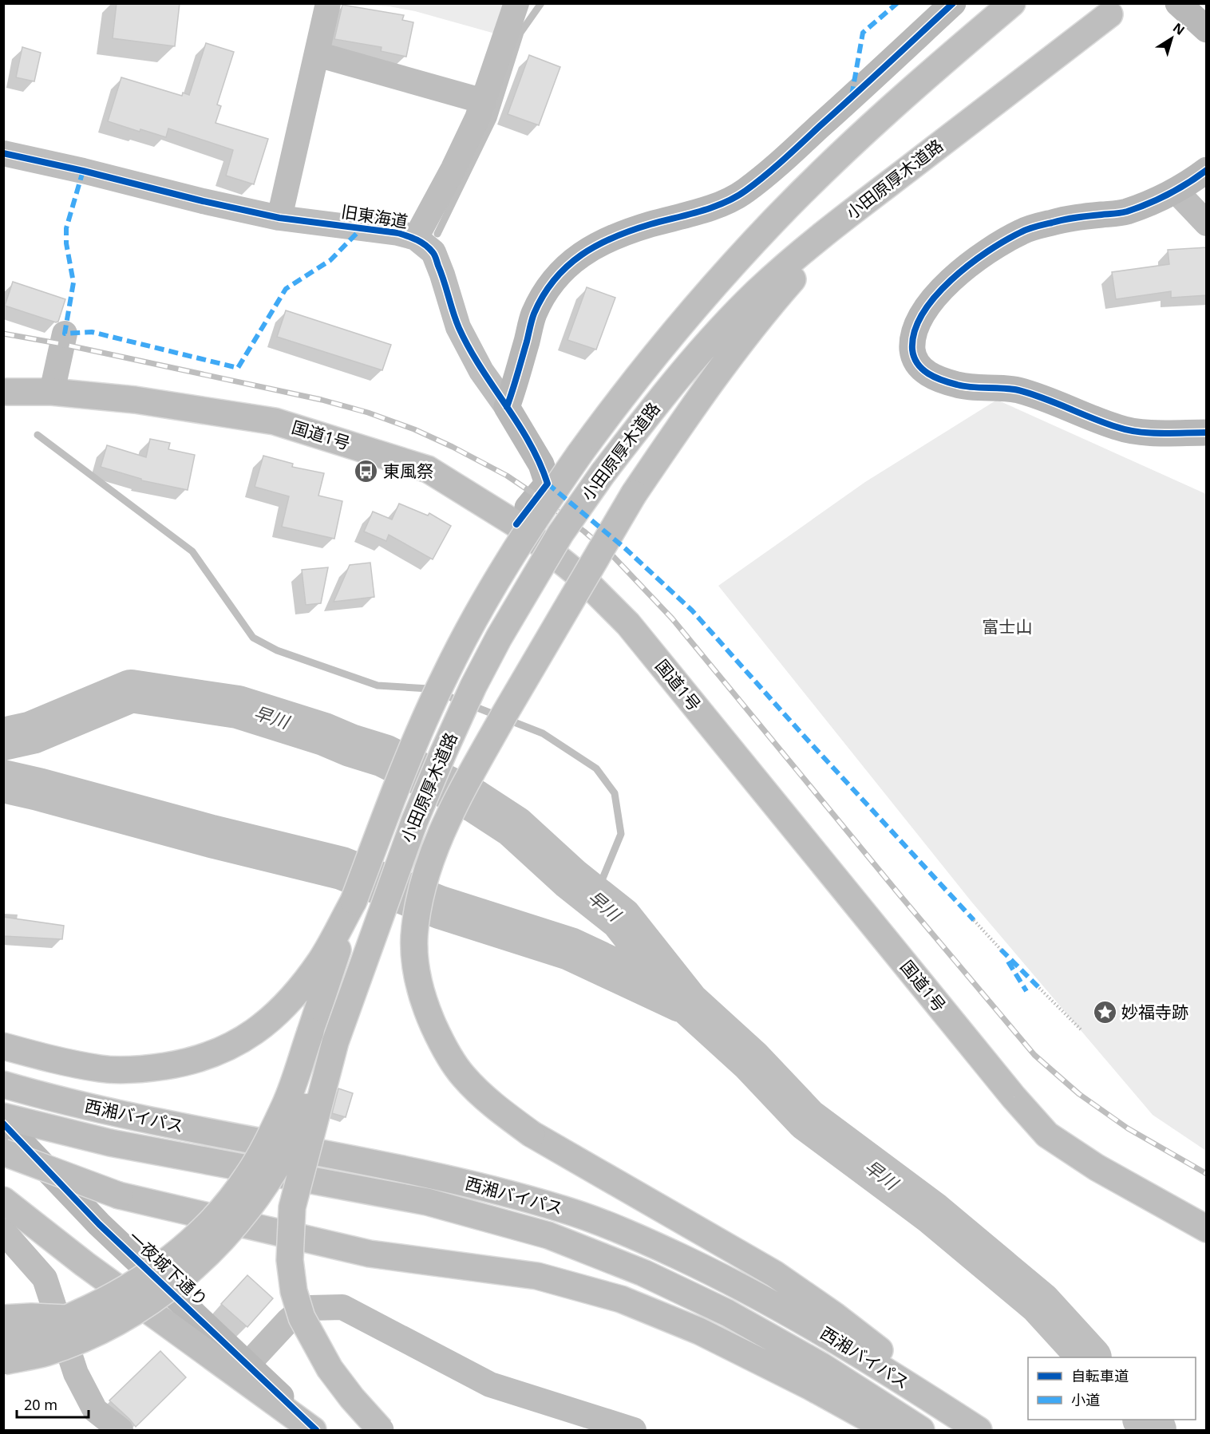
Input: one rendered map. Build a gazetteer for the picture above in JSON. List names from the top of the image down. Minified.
{"streets":{"highway":["小田原厚木道路","国道1号","西湘バイパス"],"street":["旧東海道","一夜城下通り"]},"crossings":[["旧東海道","国道1号"]],"water":["早川"],"parks":["富士山"],"places":{"bus stop":["東風祭"],"place":["妙福寺跡"]},"legend":["自転車道","小道"],"scale_bar":"20 m","north":"top right"}
